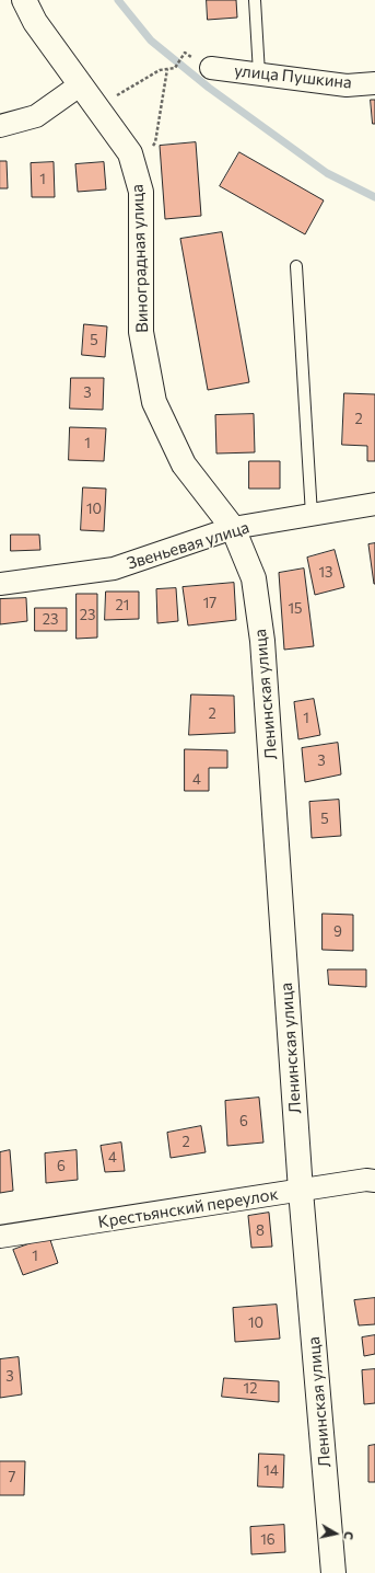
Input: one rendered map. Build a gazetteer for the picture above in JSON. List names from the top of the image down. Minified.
{"streets":{"street":["улица Пушкина","Виноградная улица","Звеньевая улица","Ленинская улица","Крестьянский переулок"]},"crossings":[["Виноградная улица","Звеньевая улица"],["Виноградная улица","Ленинская улица"],["Звеньевая улица","Ленинская улица"],["Ленинская улица","Крестьянский переулок"]],"house_numbers":["1","5","3","2","1","10","13","17","21","15","23","23","2","1","3","4","5","9","6","2","4","6","8","1","10","3","12","14","7","16"],"north":"right"}
